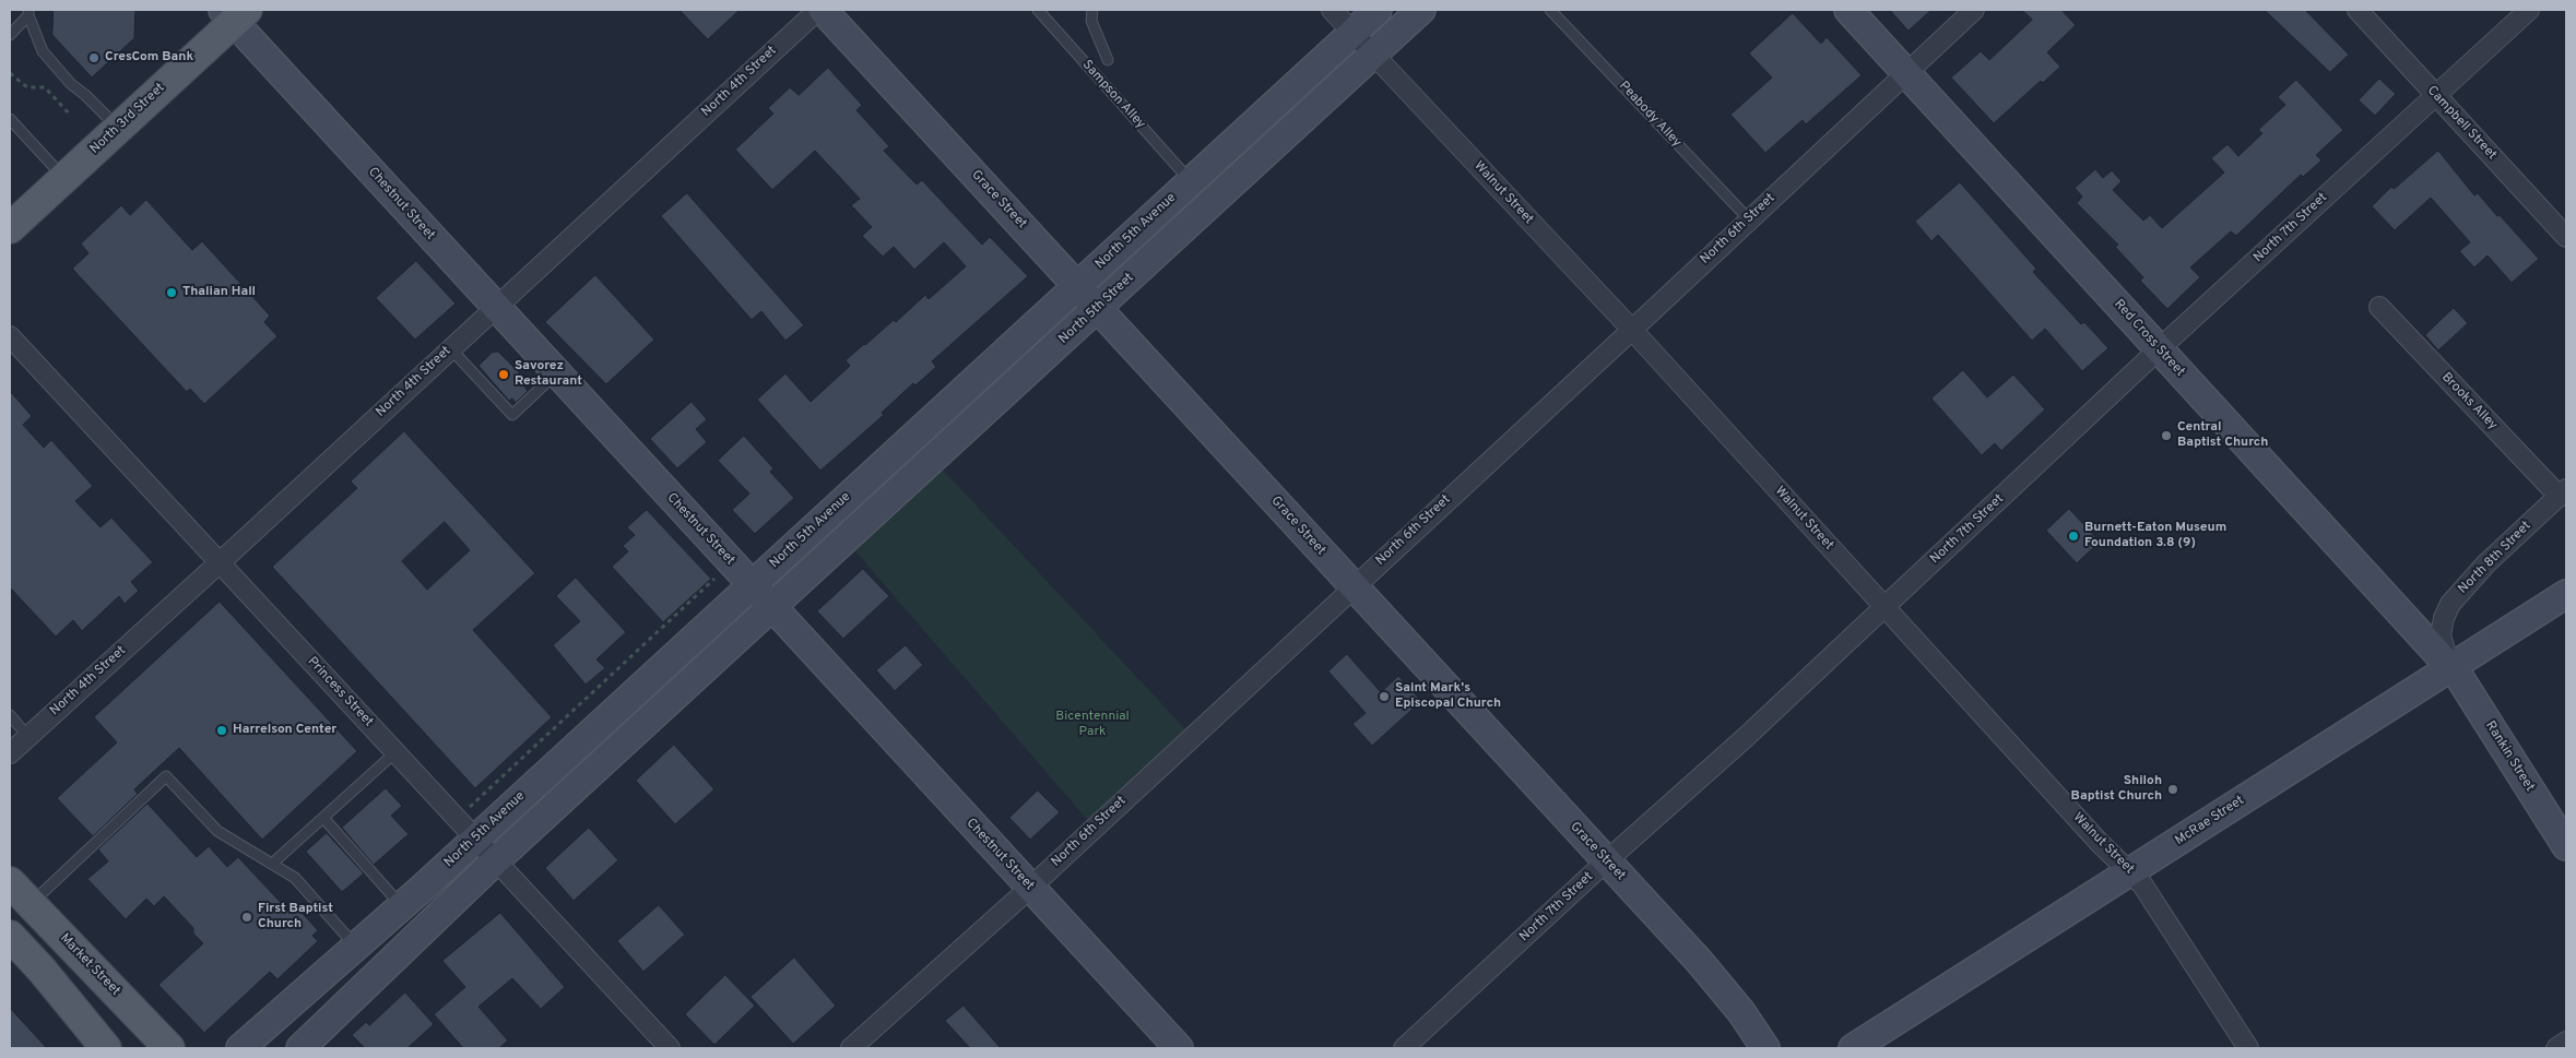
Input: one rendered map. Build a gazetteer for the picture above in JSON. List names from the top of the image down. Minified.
{"streets":{"main road":["North 3rd Street","Market Street"],"street":["North 4th Street","Campbell Street","Walnut Street","Grace Street","Chestnut Street","North 7th Street","North 6th Street","North 5th Avenue","North 5th Street","Red Cross Street","Brooks Alley","North 8th Street","Princess Street","Rankin Street","McRae Street"],"lane":["Sampson Alley","Peabody Alley"]},"crossings":[["North 4th Street","Chestnut Street"],["North 4th Street","Princess Street"],["Sampson Alley","North 5th Avenue"],["Peabody Alley","North 6th Street"],["North 3rd Street","Chestnut Street"],["Campbell Street","North 7th Street"],["Walnut Street","North 7th Street"],["Walnut Street","North 6th Street"],["Walnut Street","North 5th Avenue"],["Walnut Street","North 5th Street"],["Walnut Street","McRae Street"],["Grace Street","North 7th Street"],["Grace Street","North 6th Street"],["Grace Street","North 5th Avenue"],["Grace Street","North 5th Street"],["Chestnut Street","North 6th Street"],["Chestnut Street","North 5th Avenue"],["Chestnut Street","North 5th Street"],["North 7th Street","Red Cross Street"],["North 6th Street","Red Cross Street"],["North 5th Avenue","Princess Street"],["Red Cross Street","North 8th Street"],["Red Cross Street","Rankin Street"],["Red Cross Street","McRae Street"],["Brooks Alley","North 8th Street"],["North 8th Street","Rankin Street"],["North 8th Street","McRae Street"],["Rankin Street","McRae Street"]],"parks":["Bicentennial Park"],"places":["CresCom Bank","Thalian Hall","Savorez Restaurant","Central Baptist Church","Burnett-Eaton Museum Foundation 3.8 (9)","Saint Mark's Episcopal Church","Harrelson Center","Shiloh Baptist Church","First Baptist Church"]}
